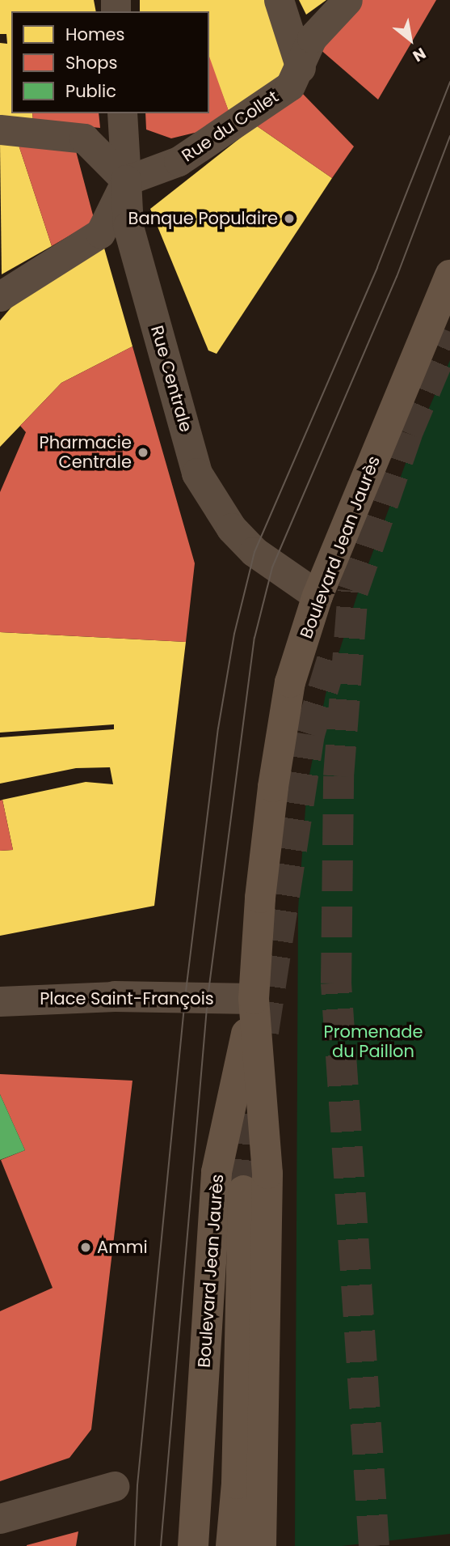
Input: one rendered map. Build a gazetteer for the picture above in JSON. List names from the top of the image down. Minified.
{"streets":{"main road":["Boulevard Jean Jaurès"],"street":["Rue du Collet","Rue Centrale","Place Saint-François"]},"crossings":[["Rue du Collet","Rue Centrale"],["Rue Centrale","Boulevard Jean Jaurès"],["Boulevard Jean Jaurès","Place Saint-François"]],"parks":["Promenade du Paillon"],"places":["Banque Populaire","Pharmacie Centrale","Ammi"],"legend":["Homes","Shops","Public"],"north":"bottom right"}
